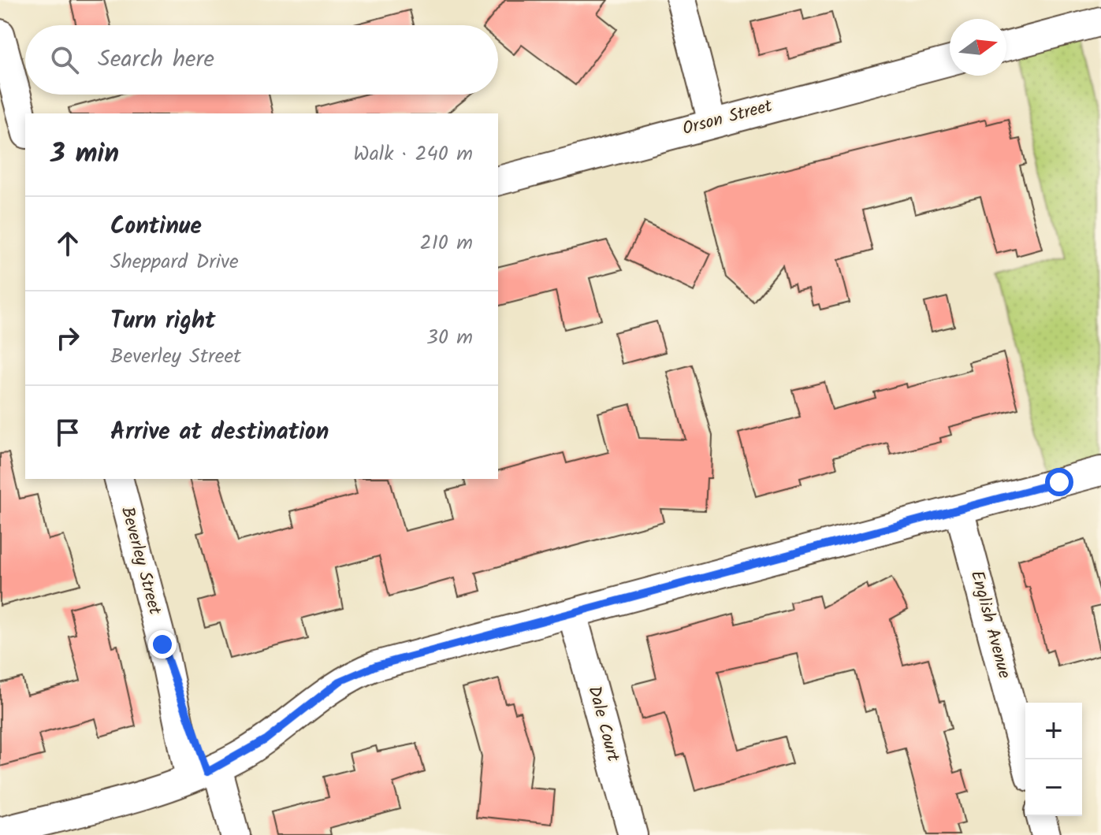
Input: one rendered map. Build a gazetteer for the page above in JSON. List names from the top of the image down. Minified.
{"streets":{"street":["Orson Street","Beverley Street","English Avenue","Dale Court"]},"north":"right","page":{"search":"Search here","heading":["3 min","Walk · 240 m"],"list":[["Continue","Sheppard Drive","210 m"],["Turn right","Beverley Street","30 m"],"Arrive at destination"],"map_buttons":["+","−"]}}
